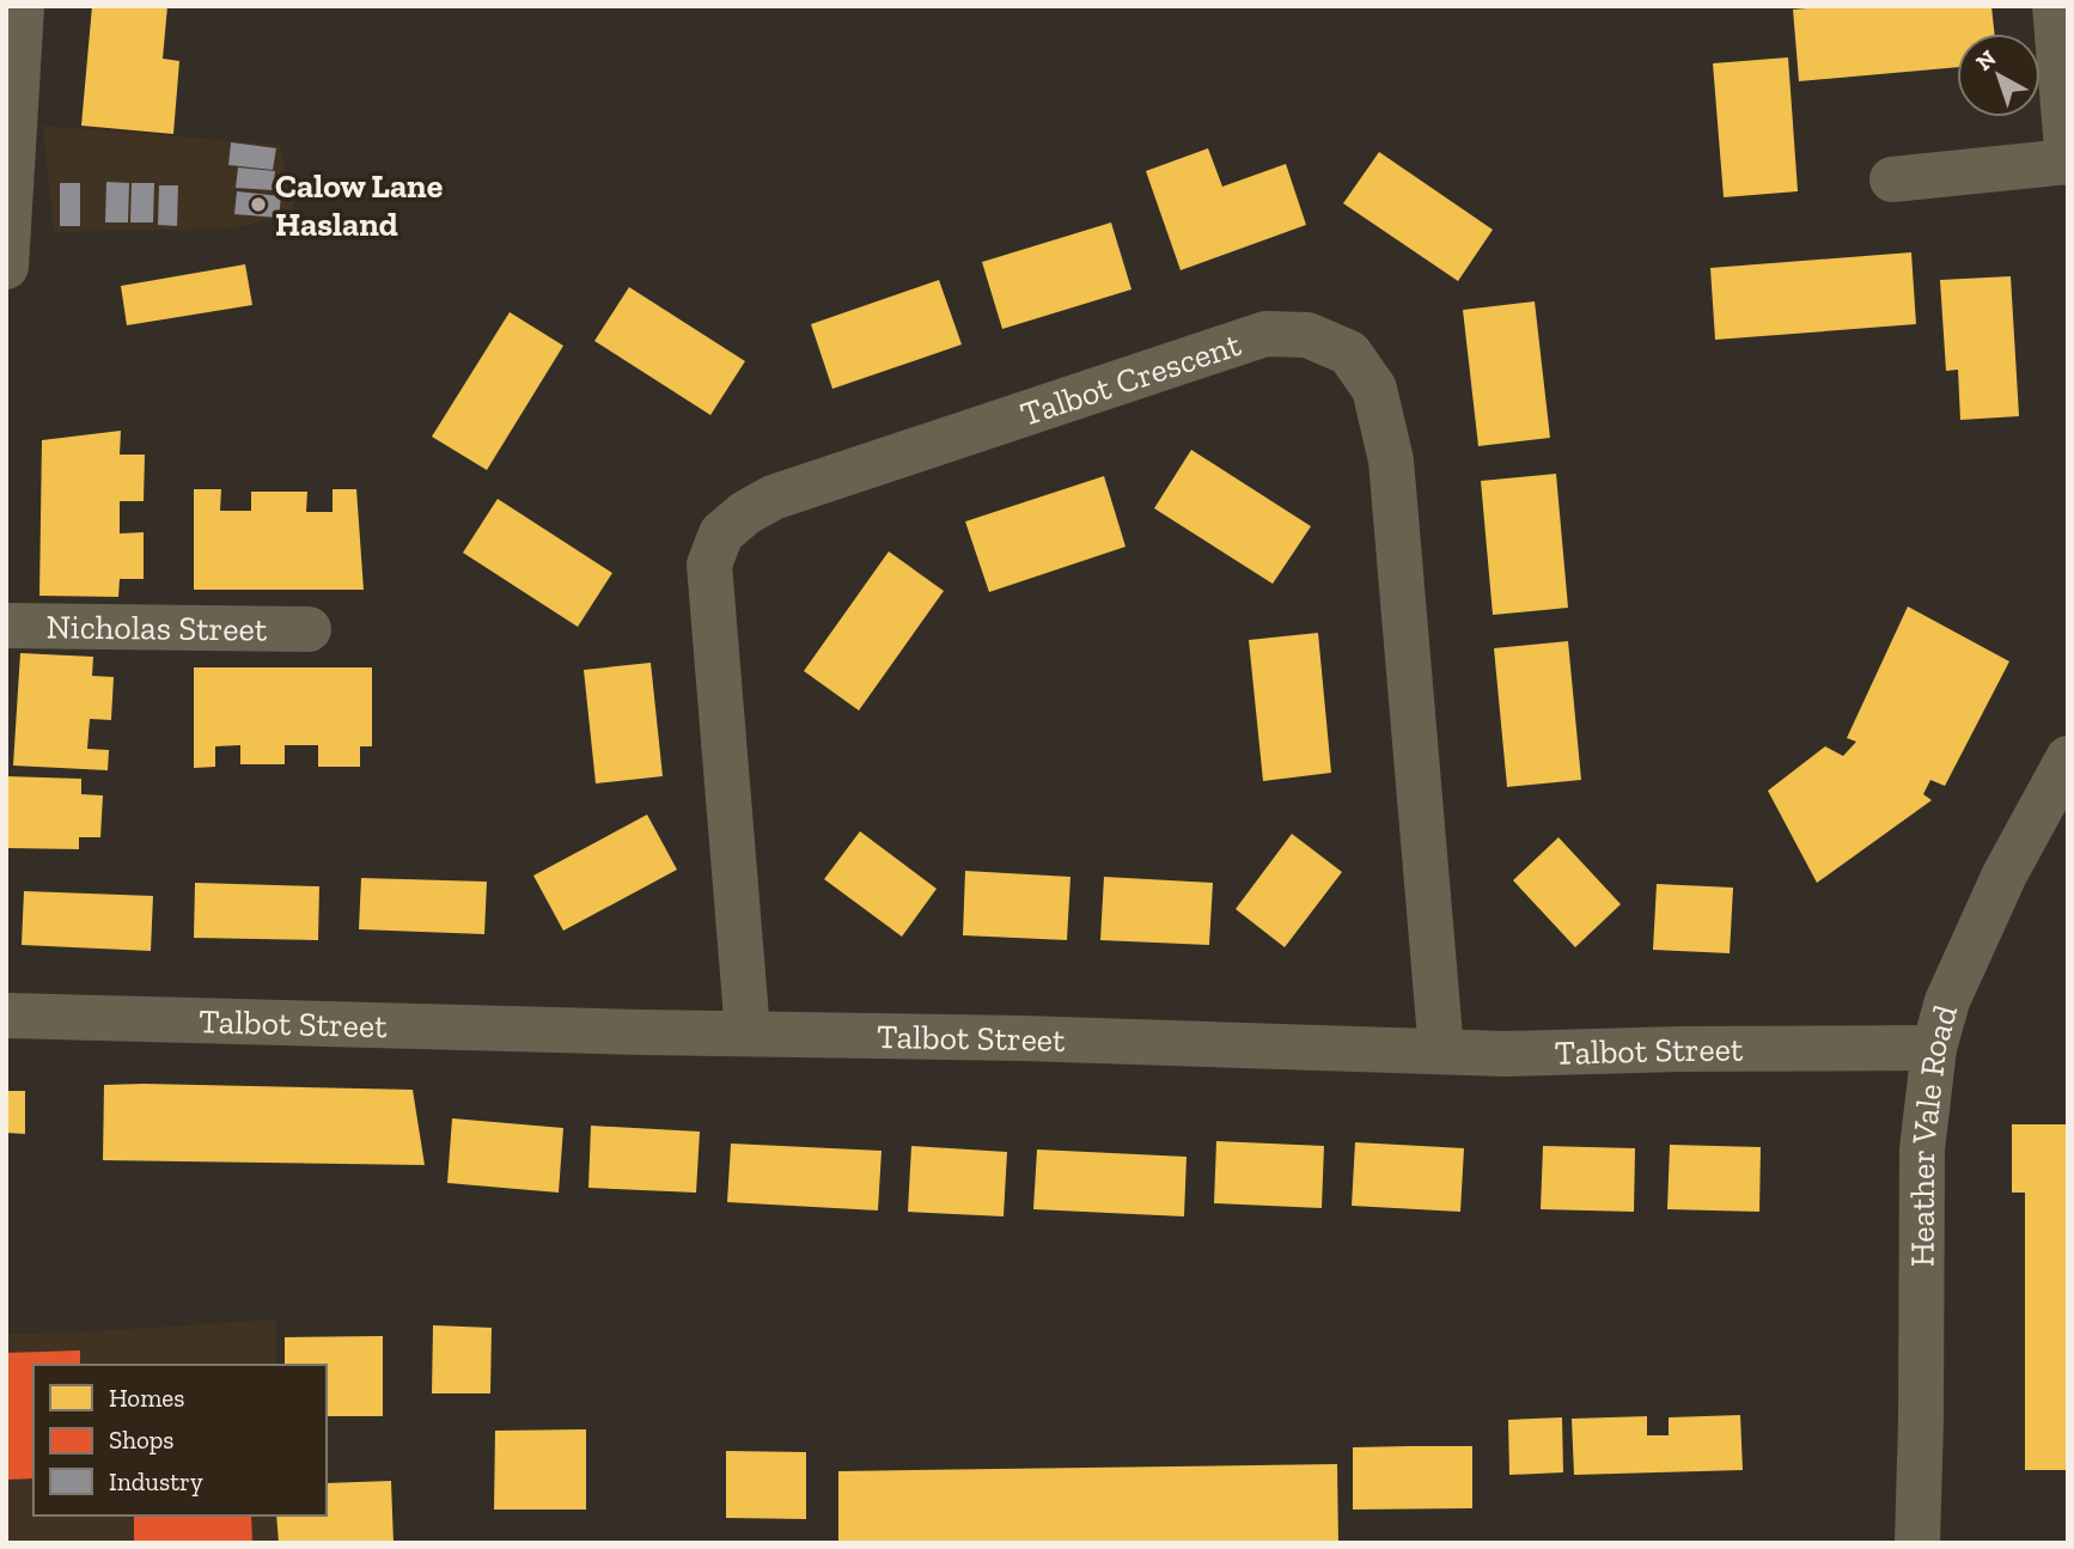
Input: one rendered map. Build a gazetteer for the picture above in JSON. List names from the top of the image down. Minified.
{"streets":{"street":["Talbot Crescent","Nicholas Street","Talbot Street","Heather Vale Road"]},"crossings":[["Talbot Crescent","Talbot Street"],["Talbot Street","Heather Vale Road"]],"places":["Calow Lane Hasland"],"legend":["Homes","Shops","Industry"],"north":"top left"}
